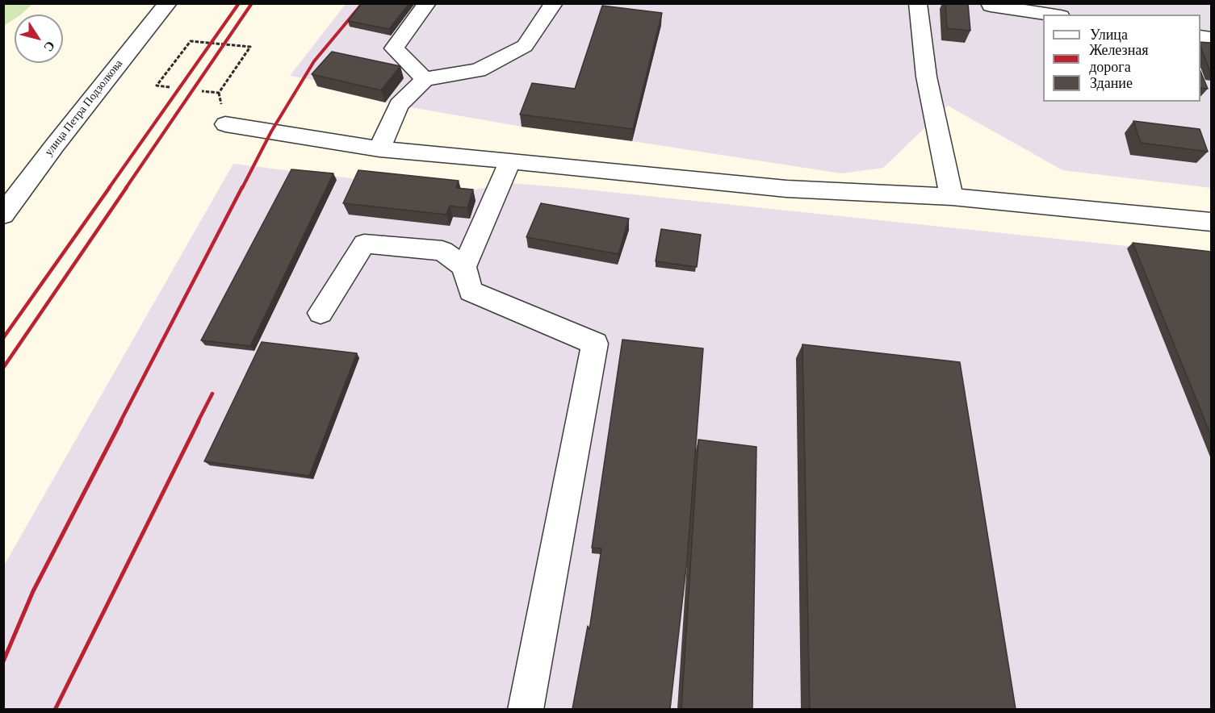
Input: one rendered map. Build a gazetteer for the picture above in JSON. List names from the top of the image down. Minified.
{"streets":{"street":["улица Петра Подзолкова"]},"legend":["Улица","Железная дорога","Здание"],"north":"bottom right"}
